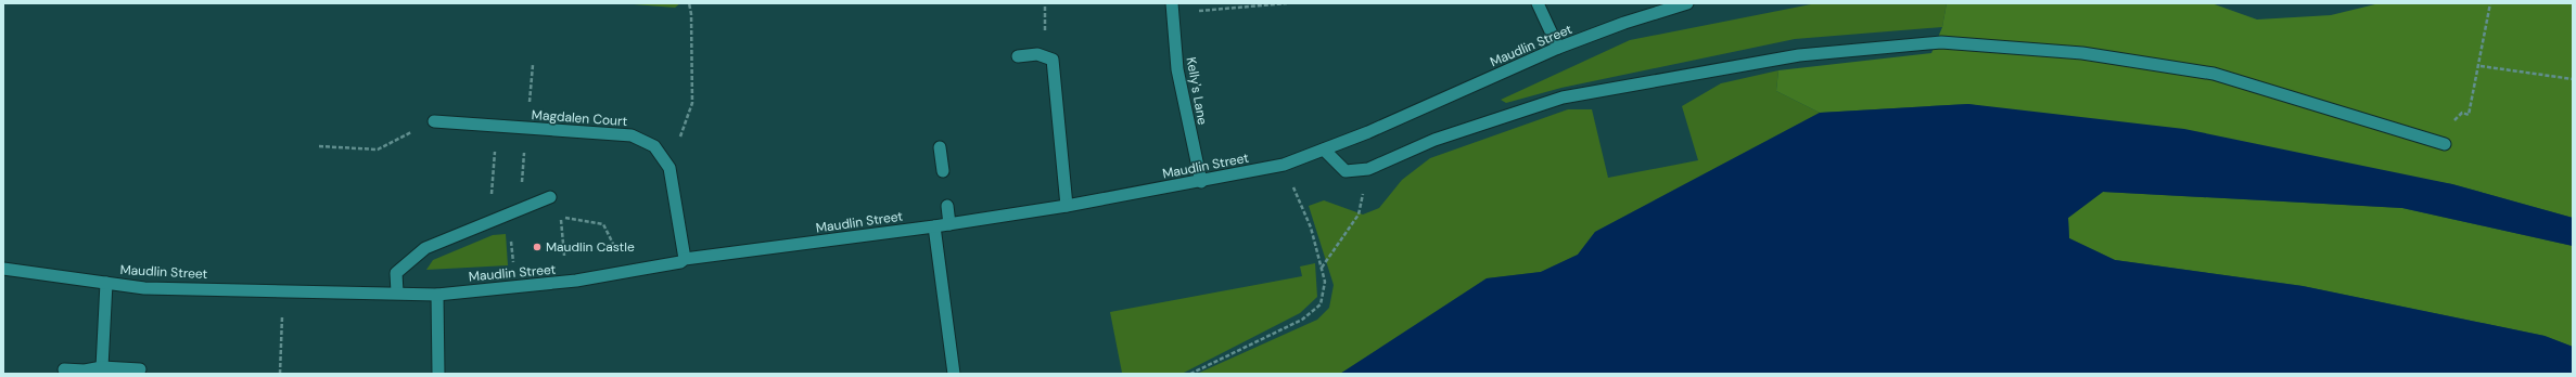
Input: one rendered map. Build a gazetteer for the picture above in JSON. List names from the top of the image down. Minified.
{"streets":{"street":["Maudlin Street","Kelly's Lane","Magdalen Court"]},"crossings":[["Maudlin Street","Kelly's Lane"],["Maudlin Street","Magdalen Court"]],"places":["Maudlin Castle"]}
